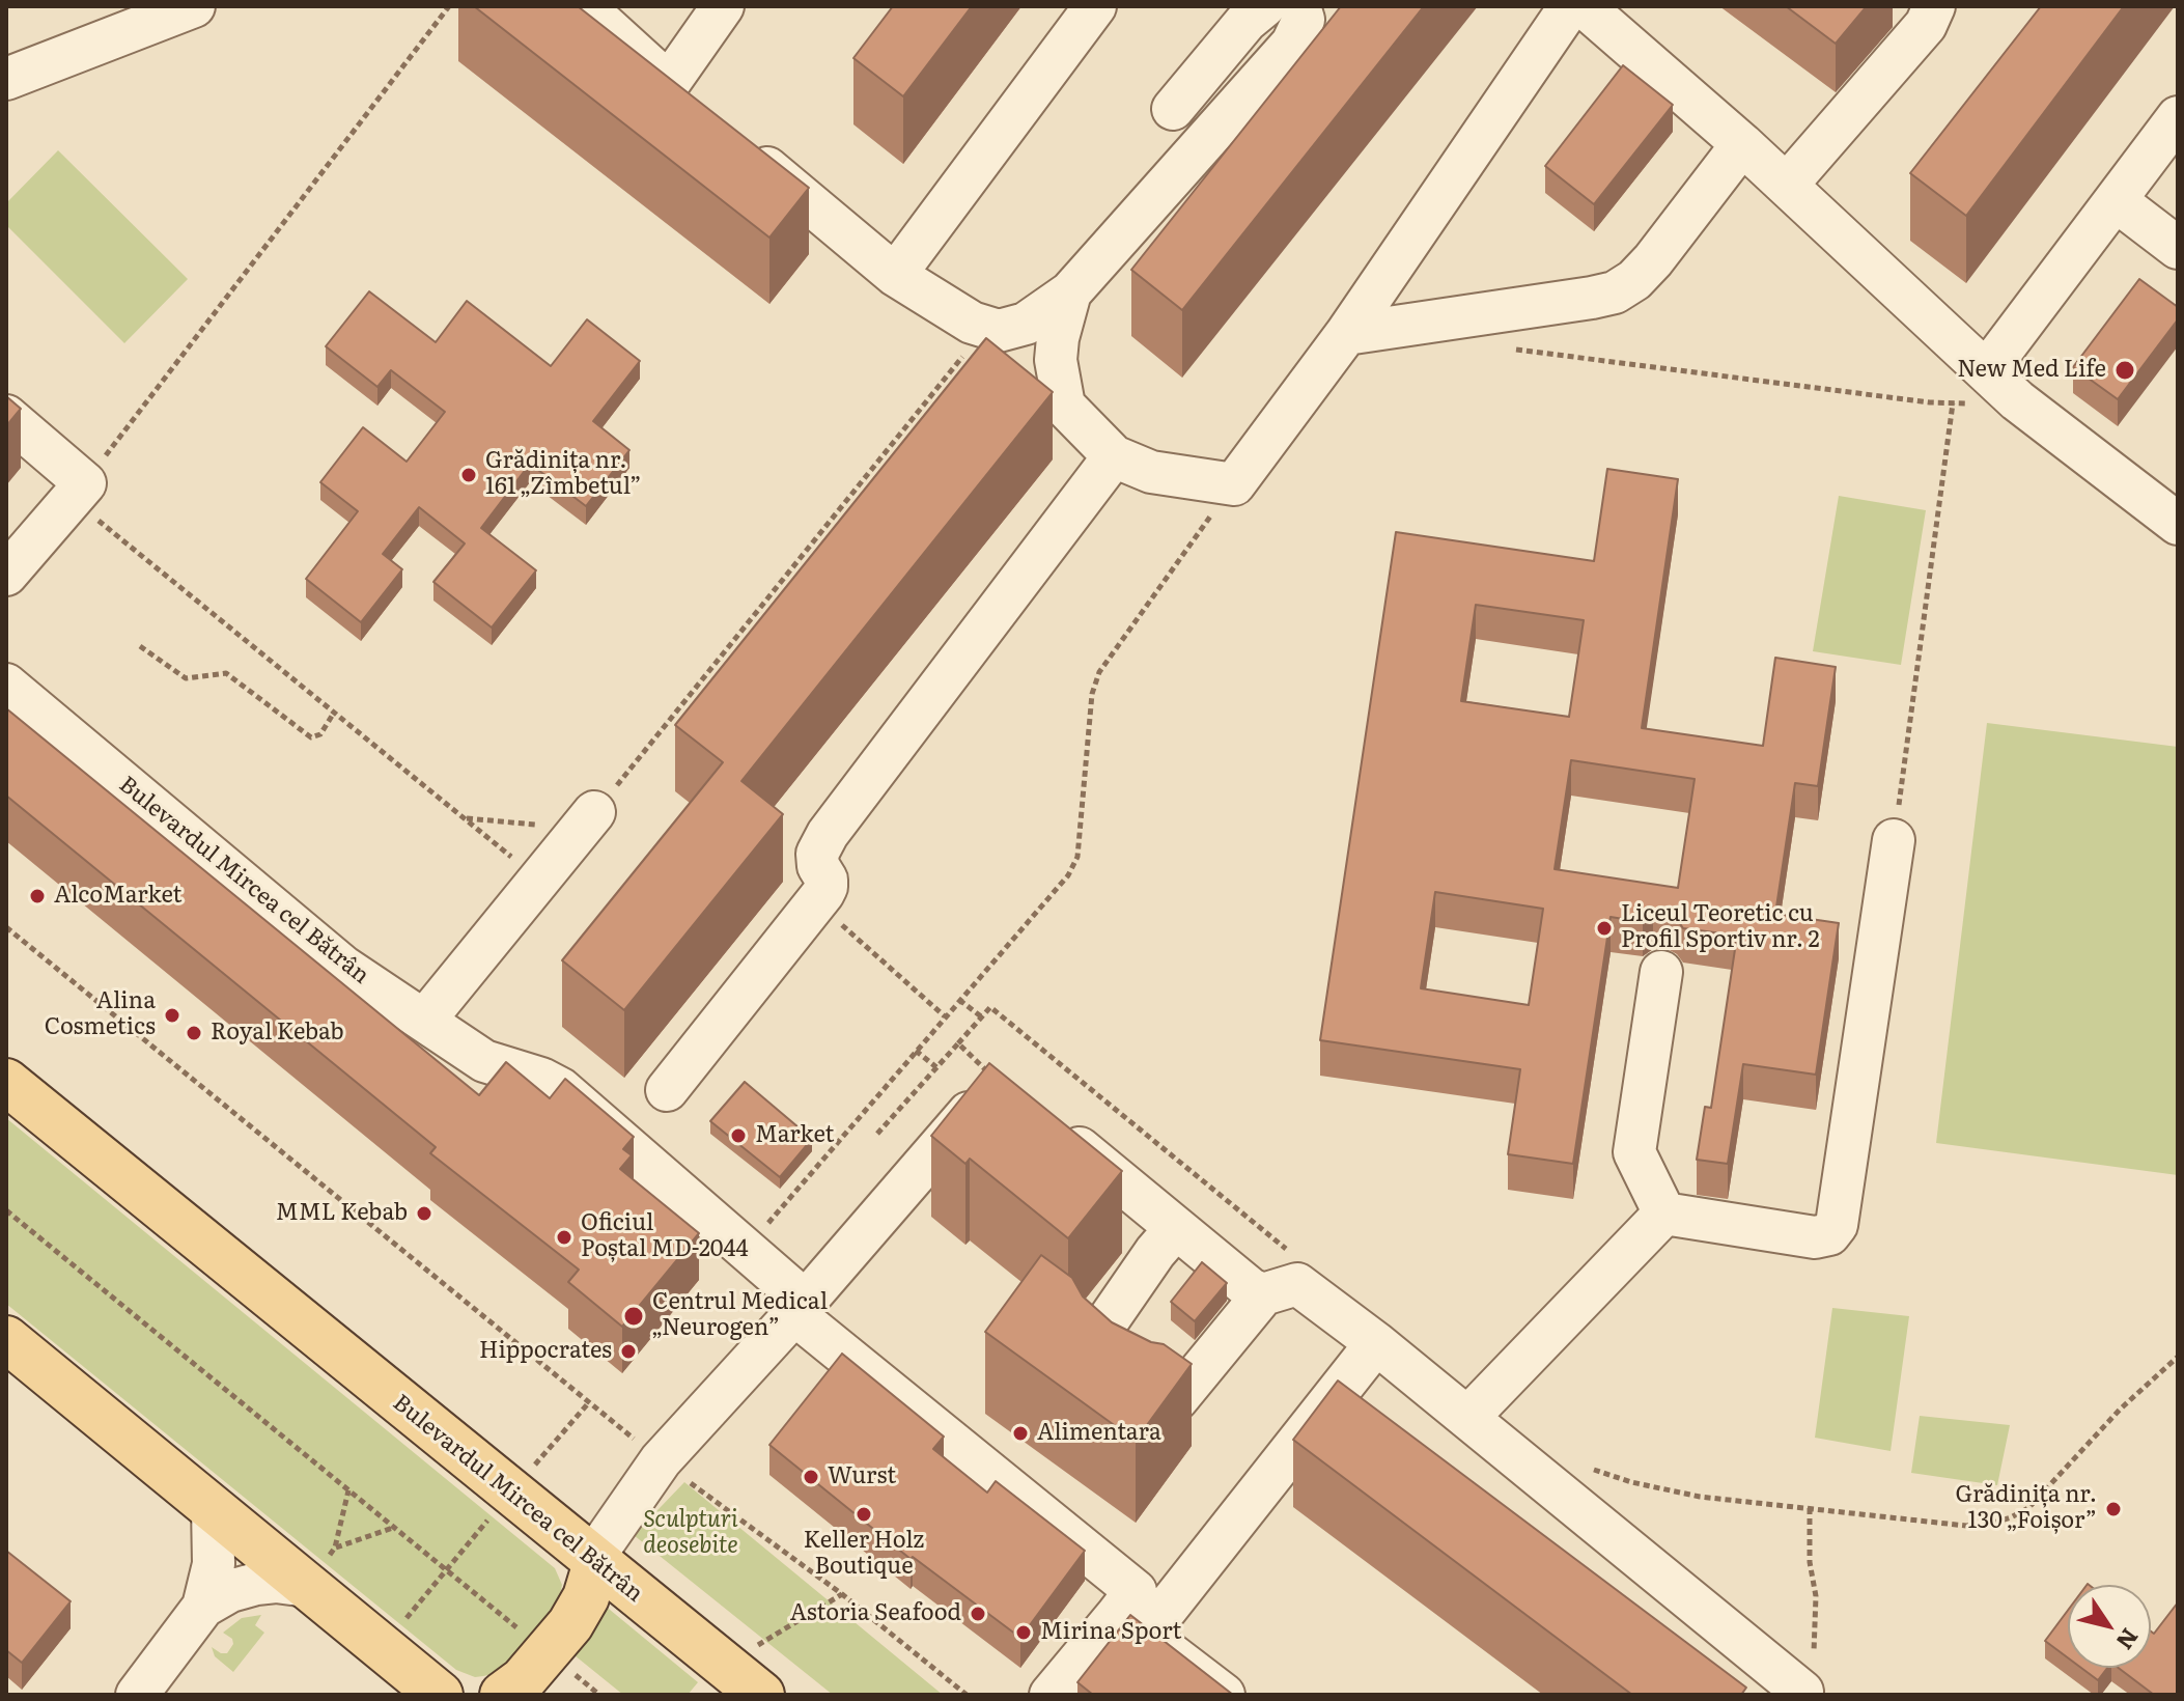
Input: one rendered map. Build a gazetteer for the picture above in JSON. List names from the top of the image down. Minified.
{"streets":{"main road":["Bulevardul Mircea cel Bătrân"]},"parks":["Sculpturi deosebite"],"places":["New Med Life","Grădinița nr. 161 „Zîmbetul”","AlcoMarket","Liceul Teoretic cu Profil Sportiv nr. 2","Alina Cosmetics","Royal Kebab","Market","MML Kebab","Oficiul Poștal MD-2044","Centrul Medical „Neurogen”","Hippocrates","Alimentara","Wurst","Grădinița nr. 130 „Foișor”","Keller Holz Boutique","Astoria Seafood","Mirina Sport"],"north":"bottom right"}
